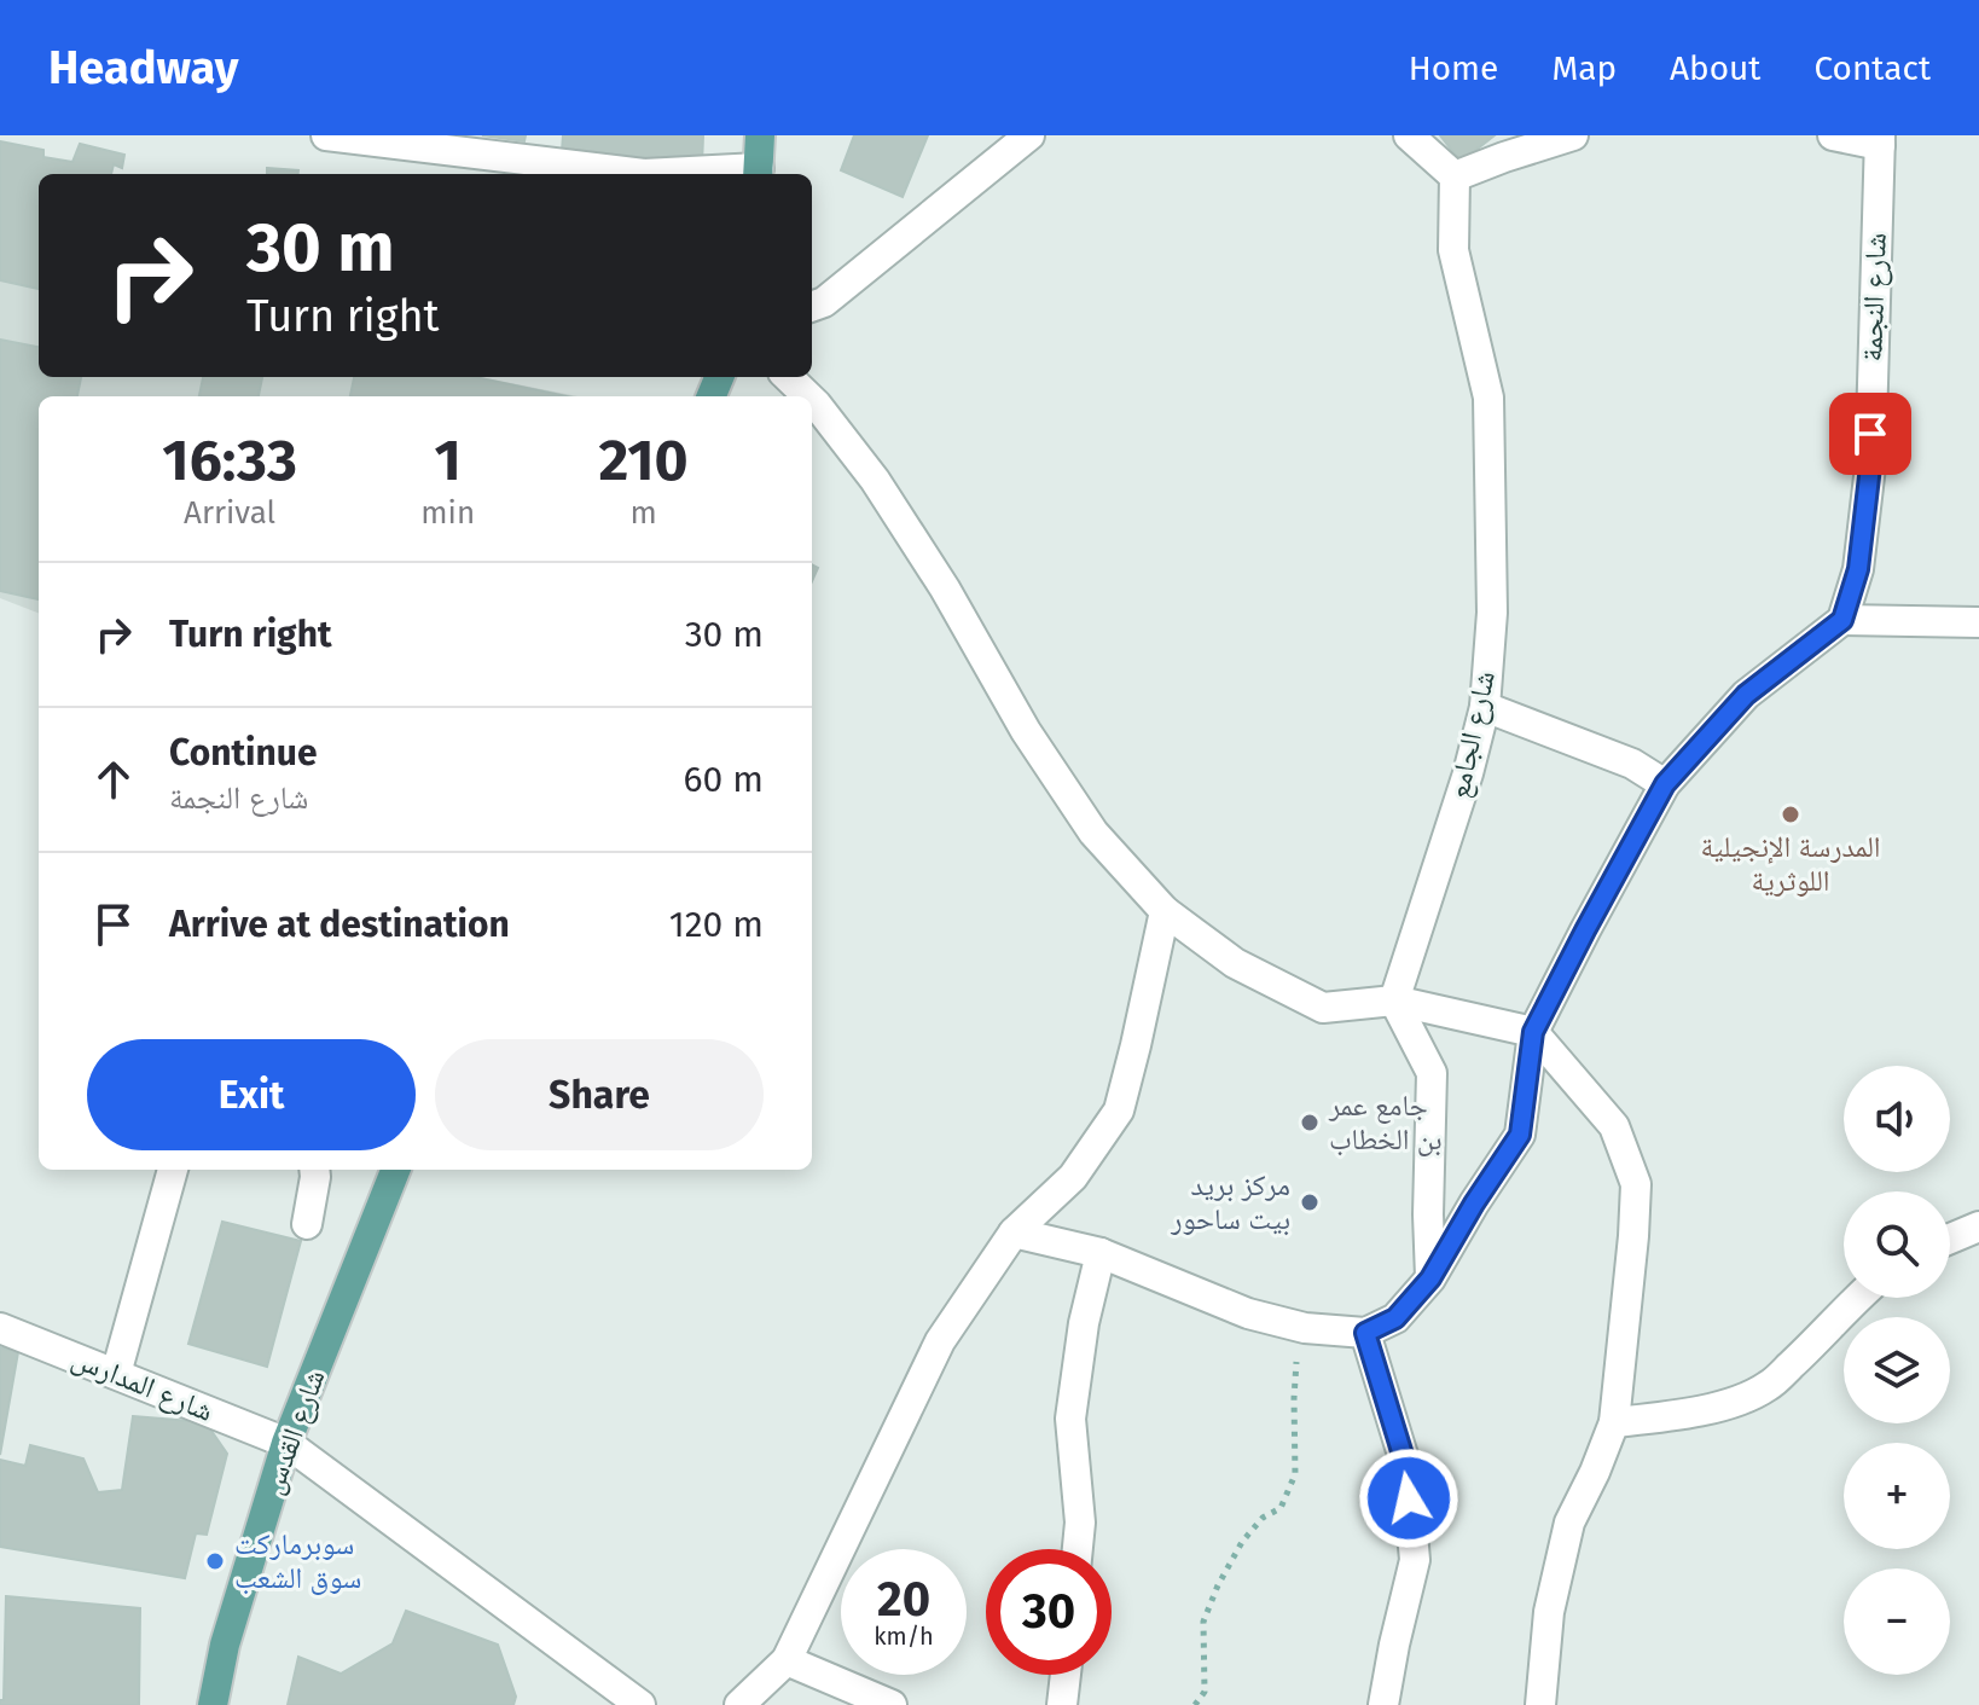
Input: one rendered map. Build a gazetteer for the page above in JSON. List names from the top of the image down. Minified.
{"streets":{"main road":["شارع القدس"],"street":["شارع النجمة","شارع الجامع","شارع المدارس"]},"crossings":[["شارع المدارس","شارع القدس"]],"places":["المدرسة الإنجيلية اللوثرية","جامع عمر بن الخطاب","مركز بريد بيت ساحور","سوبرماركت سوق الشعب"],"page":{"header":"Headway","nav":["Home","Map","About","Contact"],"turn":["30 m","Turn right"],"eta":["16:33","Arrival","1","min","210","m"],"list":[{"name":"Turn right","value":"30 m"},{"name":"Continue","note":"شارع النجمة","value":"60 m"},{"name":"Arrive at destination","value":"120 m"}],"buttons":["Exit","Share"],"map_buttons":["+","−"],"speed":"20 km/h","limit":"30"}}
